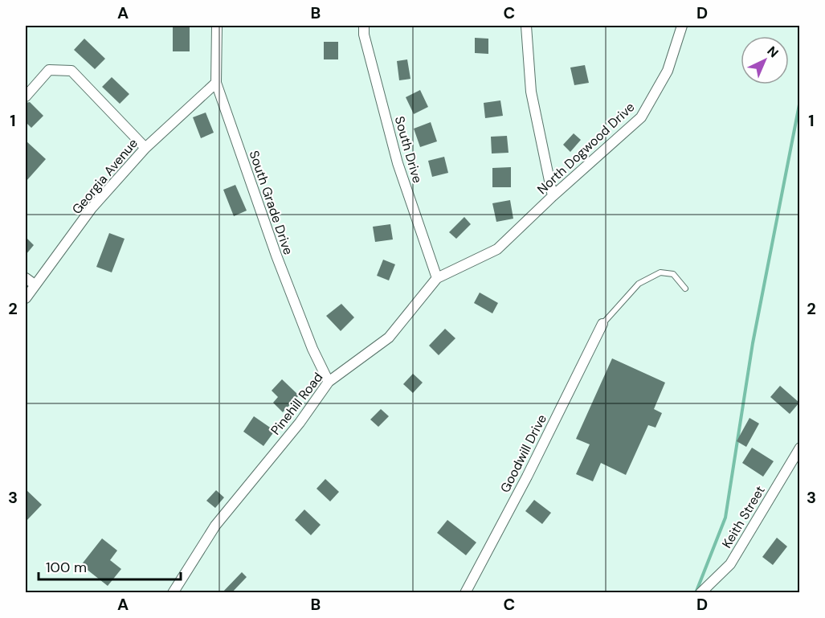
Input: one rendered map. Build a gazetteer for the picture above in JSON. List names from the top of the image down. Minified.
{"streets":{"street":["North Dogwood Drive","South Drive","Georgia Avenue","South Grade Drive","Pinehill Road","Goodwill Drive","Keith Street"]},"crossings":[["North Dogwood Drive","Pinehill Road"],["South Drive","Pinehill Road"],["Georgia Avenue","South Grade Drive"],["South Grade Drive","Pinehill Road"]],"scale_bar":"100 m","north":"top right","grid":{"columns":["A","B","C","D"],"rows":["1","2","3"]}}
